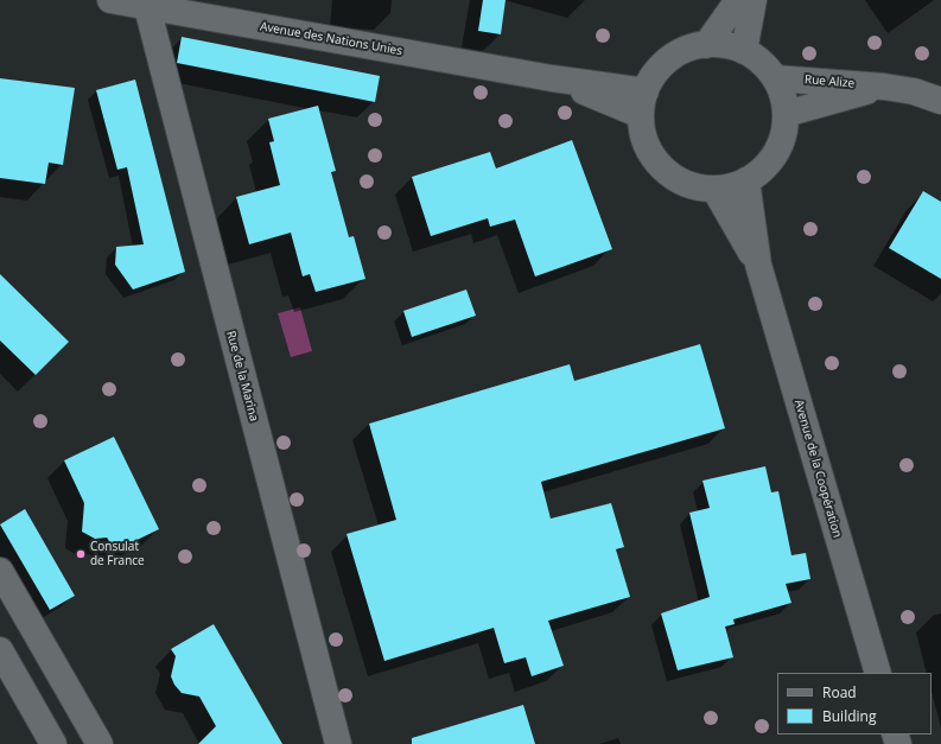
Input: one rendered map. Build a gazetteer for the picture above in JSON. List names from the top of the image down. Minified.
{"streets":{"street":["Avenue des Nations Unies","Rue Alize","Rue de la Marina","Avenue de la Coopération"]},"crossings":[["Avenue des Nations Unies","Rue Alize"],["Avenue des Nations Unies","Rue de la Marina"],["Avenue des Nations Unies","Avenue de la Coopération"],["Rue Alize","Avenue de la Coopération"]],"places":["Consulat de France"],"legend":["Road","Building"]}
